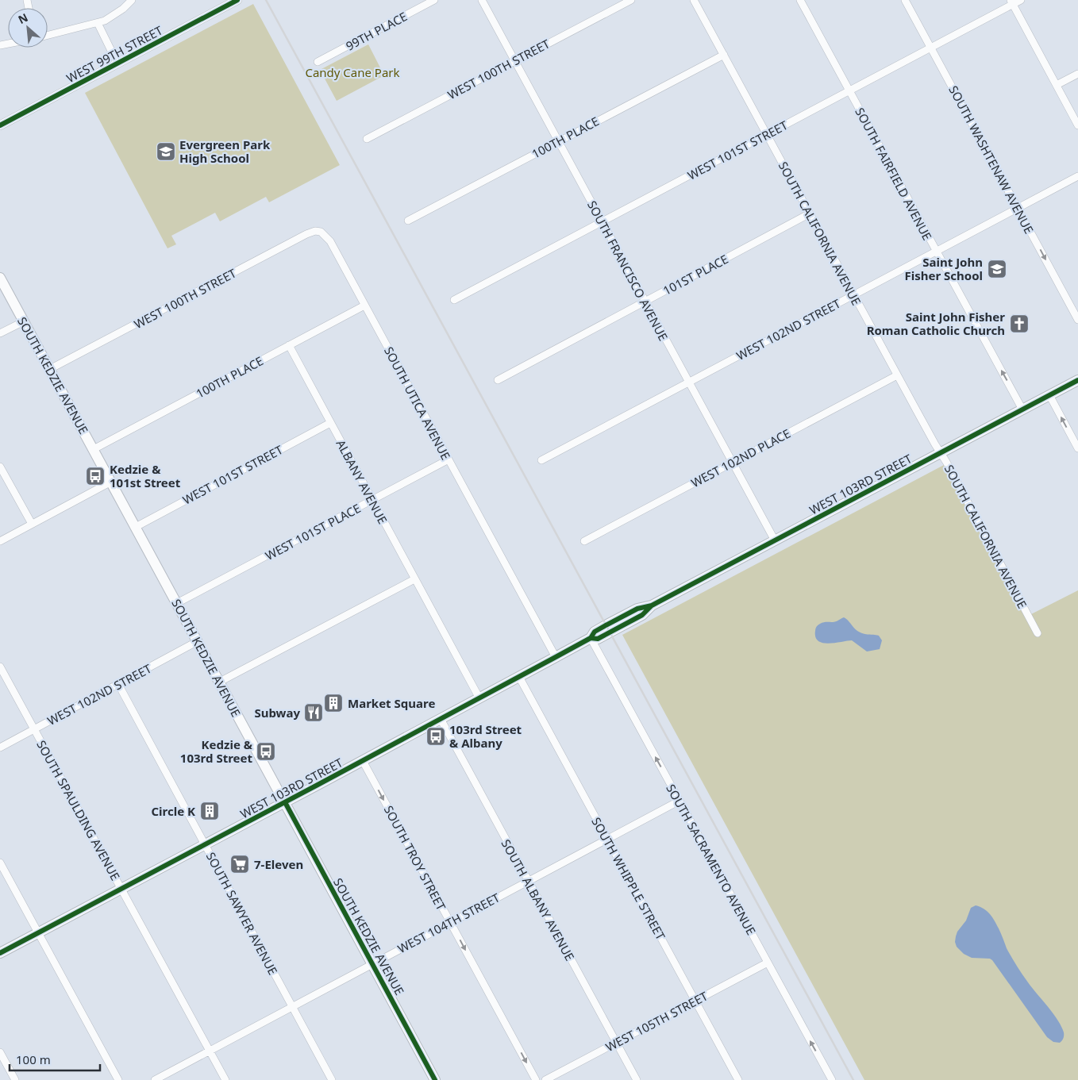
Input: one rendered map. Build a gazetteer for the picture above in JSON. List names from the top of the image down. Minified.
{"streets":{"main road":["SOUTH KEDZIE AVENUE","WEST 103RD STREET"],"street":["99TH PLACE","WEST 99TH STREET","WEST 100TH STREET","100TH PLACE","WEST 101ST STREET","SOUTH WASHTENAW AVENUE","SOUTH FAIRFIELD AVENUE","SOUTH CALIFORNIA AVENUE","SOUTH FRANCISCO AVENUE","101ST PLACE","WEST 102ND STREET","SOUTH UTICA AVENUE","WEST 102ND PLACE","ALBANY AVENUE","WEST 101ST PLACE","SOUTH SPAULDING AVENUE","SOUTH TROY STREET","SOUTH SACRAMENTO AVENUE","SOUTH WHIPPLE STREET","SOUTH ALBANY AVENUE","SOUTH SAWYER AVENUE","WEST 104TH STREET","WEST 105TH STREET"]},"crossings":[["WEST 100TH STREET","SOUTH FRANCISCO AVENUE"],["WEST 100TH STREET","SOUTH KEDZIE AVENUE"],["WEST 100TH STREET","SOUTH UTICA AVENUE"],["100TH PLACE","SOUTH CALIFORNIA AVENUE"],["100TH PLACE","SOUTH FRANCISCO AVENUE"],["100TH PLACE","SOUTH KEDZIE AVENUE"],["100TH PLACE","SOUTH UTICA AVENUE"],["100TH PLACE","ALBANY AVENUE"],["WEST 101ST STREET","SOUTH WASHTENAW AVENUE"],["WEST 101ST STREET","SOUTH FAIRFIELD AVENUE"],["WEST 101ST STREET","SOUTH CALIFORNIA AVENUE"],["WEST 101ST STREET","SOUTH FRANCISCO AVENUE"],["WEST 101ST STREET","SOUTH KEDZIE AVENUE"],["WEST 101ST STREET","ALBANY AVENUE"],["SOUTH WASHTENAW AVENUE","WEST 102ND STREET"],["SOUTH FAIRFIELD AVENUE","WEST 102ND STREET"],["SOUTH FAIRFIELD AVENUE","WEST 103RD STREET"],["SOUTH CALIFORNIA AVENUE","101ST PLACE"],["SOUTH CALIFORNIA AVENUE","WEST 102ND STREET"],["SOUTH CALIFORNIA AVENUE","WEST 102ND PLACE"],["SOUTH CALIFORNIA AVENUE","WEST 103RD STREET"],["SOUTH FRANCISCO AVENUE","101ST PLACE"],["SOUTH FRANCISCO AVENUE","WEST 102ND STREET"],["SOUTH FRANCISCO AVENUE","WEST 102ND PLACE"],["SOUTH FRANCISCO AVENUE","WEST 103RD STREET"],["WEST 102ND STREET","SOUTH KEDZIE AVENUE"],["WEST 102ND STREET","SOUTH SPAULDING AVENUE"],["WEST 102ND STREET","SOUTH SAWYER AVENUE"],["SOUTH KEDZIE AVENUE","WEST 103RD STREET"],["SOUTH KEDZIE AVENUE","WEST 101ST PLACE"],["SOUTH KEDZIE AVENUE","WEST 104TH STREET"],["SOUTH UTICA AVENUE","WEST 103RD STREET"],["SOUTH UTICA AVENUE","WEST 101ST PLACE"],["ALBANY AVENUE","WEST 103RD STREET"],["ALBANY AVENUE","WEST 101ST PLACE"],["WEST 103RD STREET","SOUTH SPAULDING AVENUE"],["WEST 103RD STREET","SOUTH TROY STREET"],["WEST 103RD STREET","SOUTH SACRAMENTO AVENUE"],["WEST 103RD STREET","SOUTH WHIPPLE STREET"],["WEST 103RD STREET","SOUTH ALBANY AVENUE"],["WEST 103RD STREET","SOUTH SAWYER AVENUE"],["SOUTH SPAULDING AVENUE","WEST 104TH STREET"],["SOUTH TROY STREET","WEST 104TH STREET"],["SOUTH SACRAMENTO AVENUE","WEST 104TH STREET"],["SOUTH SACRAMENTO AVENUE","WEST 105TH STREET"],["SOUTH WHIPPLE STREET","WEST 104TH STREET"],["SOUTH WHIPPLE STREET","WEST 105TH STREET"],["SOUTH ALBANY AVENUE","WEST 104TH STREET"],["SOUTH ALBANY AVENUE","WEST 105TH STREET"],["SOUTH SAWYER AVENUE","WEST 104TH STREET"]],"one_way":["SOUTH FAIRFIELD AVENUE","SOUTH TROY STREET","SOUTH SACRAMENTO AVENUE"],"parks":["Candy Cane Park"],"places":{"school or university":["Evergreen Park High School","Saint John Fisher School"],"church":["Saint John Fisher Roman Catholic Church"],"bus stop":["Kedzie & 101st Street","103rd Street & Albany","Kedzie & 103rd Street"],"building":["Market Square","Circle K"],"restaurant":["Subway"],"supermarket":["7-Eleven"]},"scale_bar":"100 m","north":"top left"}
